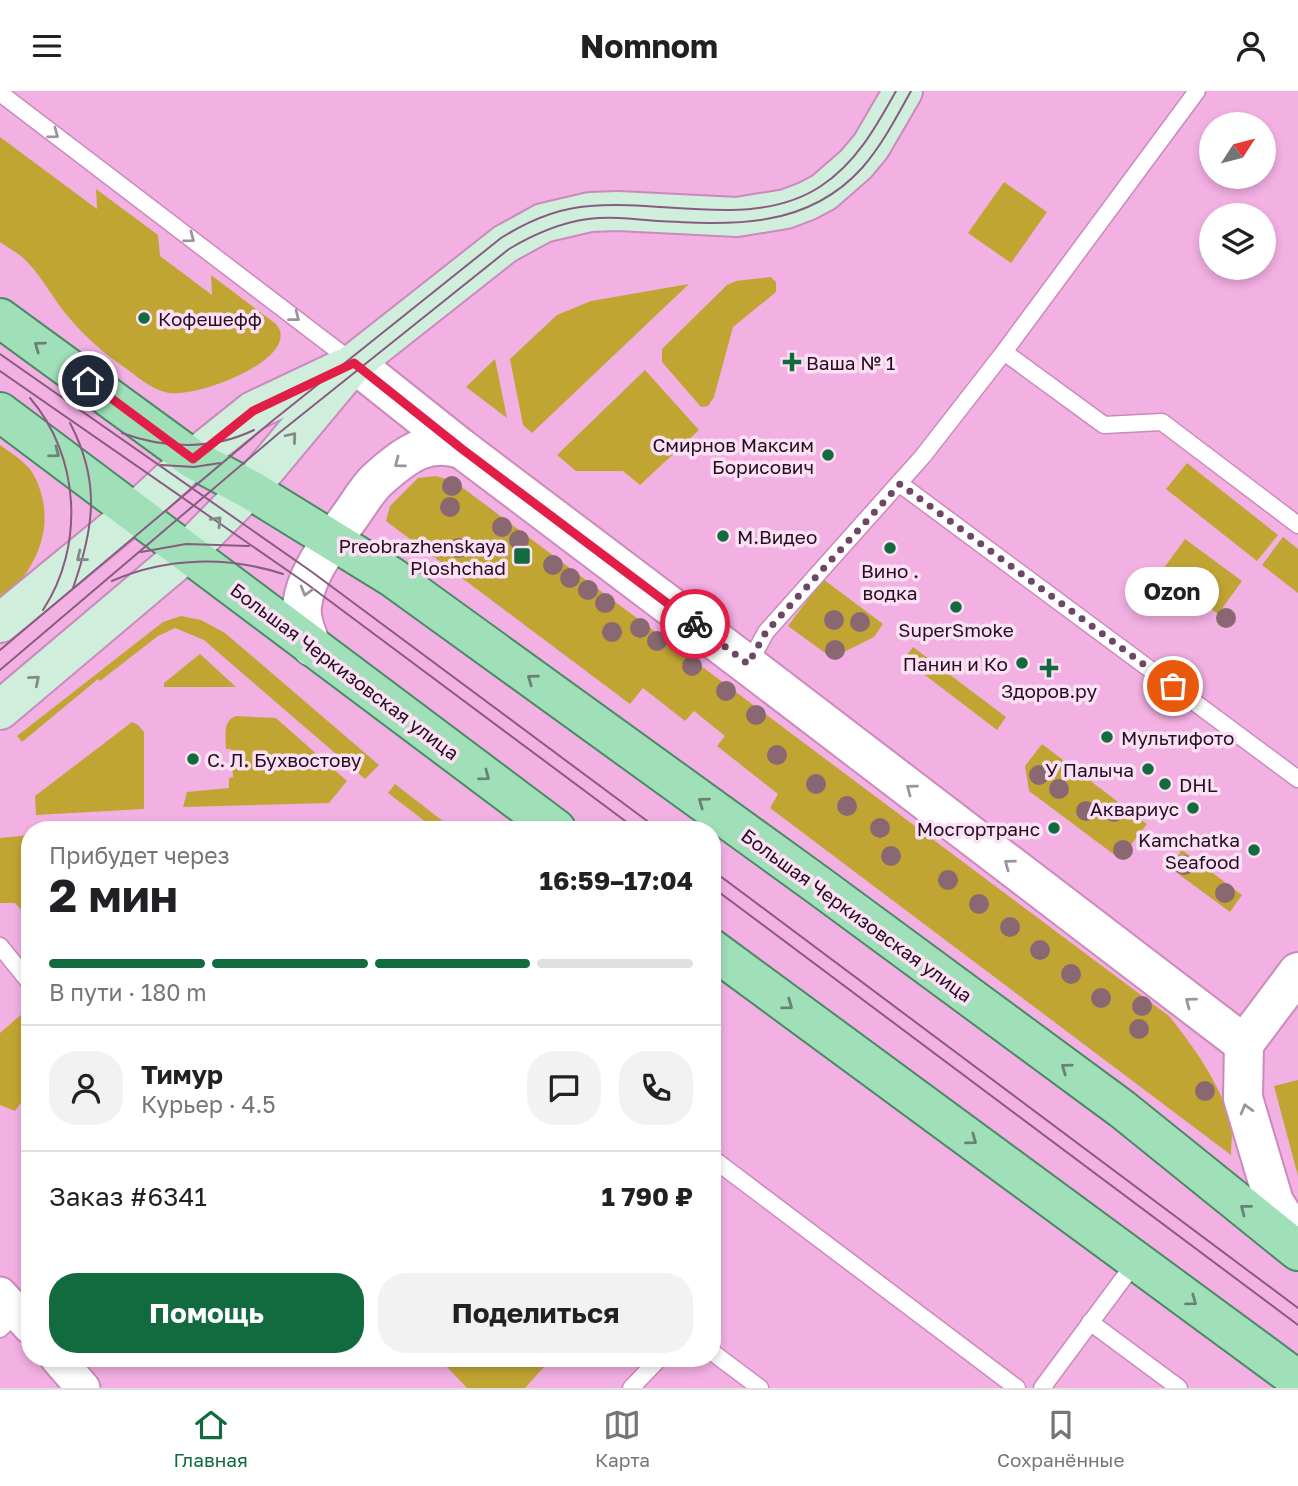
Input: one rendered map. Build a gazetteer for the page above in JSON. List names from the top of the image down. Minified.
{"streets":{"main road":["Большая Черкизовская улица"]},"places":{"other":["Кофешефф","Смирнов Максим Борисович","М.Видео","Вино . водка","SuperSmoke","Панин и Ко","Ozon","Мультифото","С. Л. Бухвостову","У Палыча","DHL","Аквариус","Мосгортранс","Kamchatka Seafood"],"health":["Ваша № 1","Здоров.ру"],"transit":["Preobrazhenskaya Ploshchad"]},"north":"top right","page":{"header":"Nomnom","bubble":"Ozon","heading":["2 мин","Прибудет через","16:59–17:04"],"panel":["Тимур","Курьер · 4.5","Заказ #6341","1 790 ₽"],"bar":"В пути · 180 m","buttons":["Помощь","Поделиться"],"tabs":["Главная","Карта","Сохранённые"]}}
